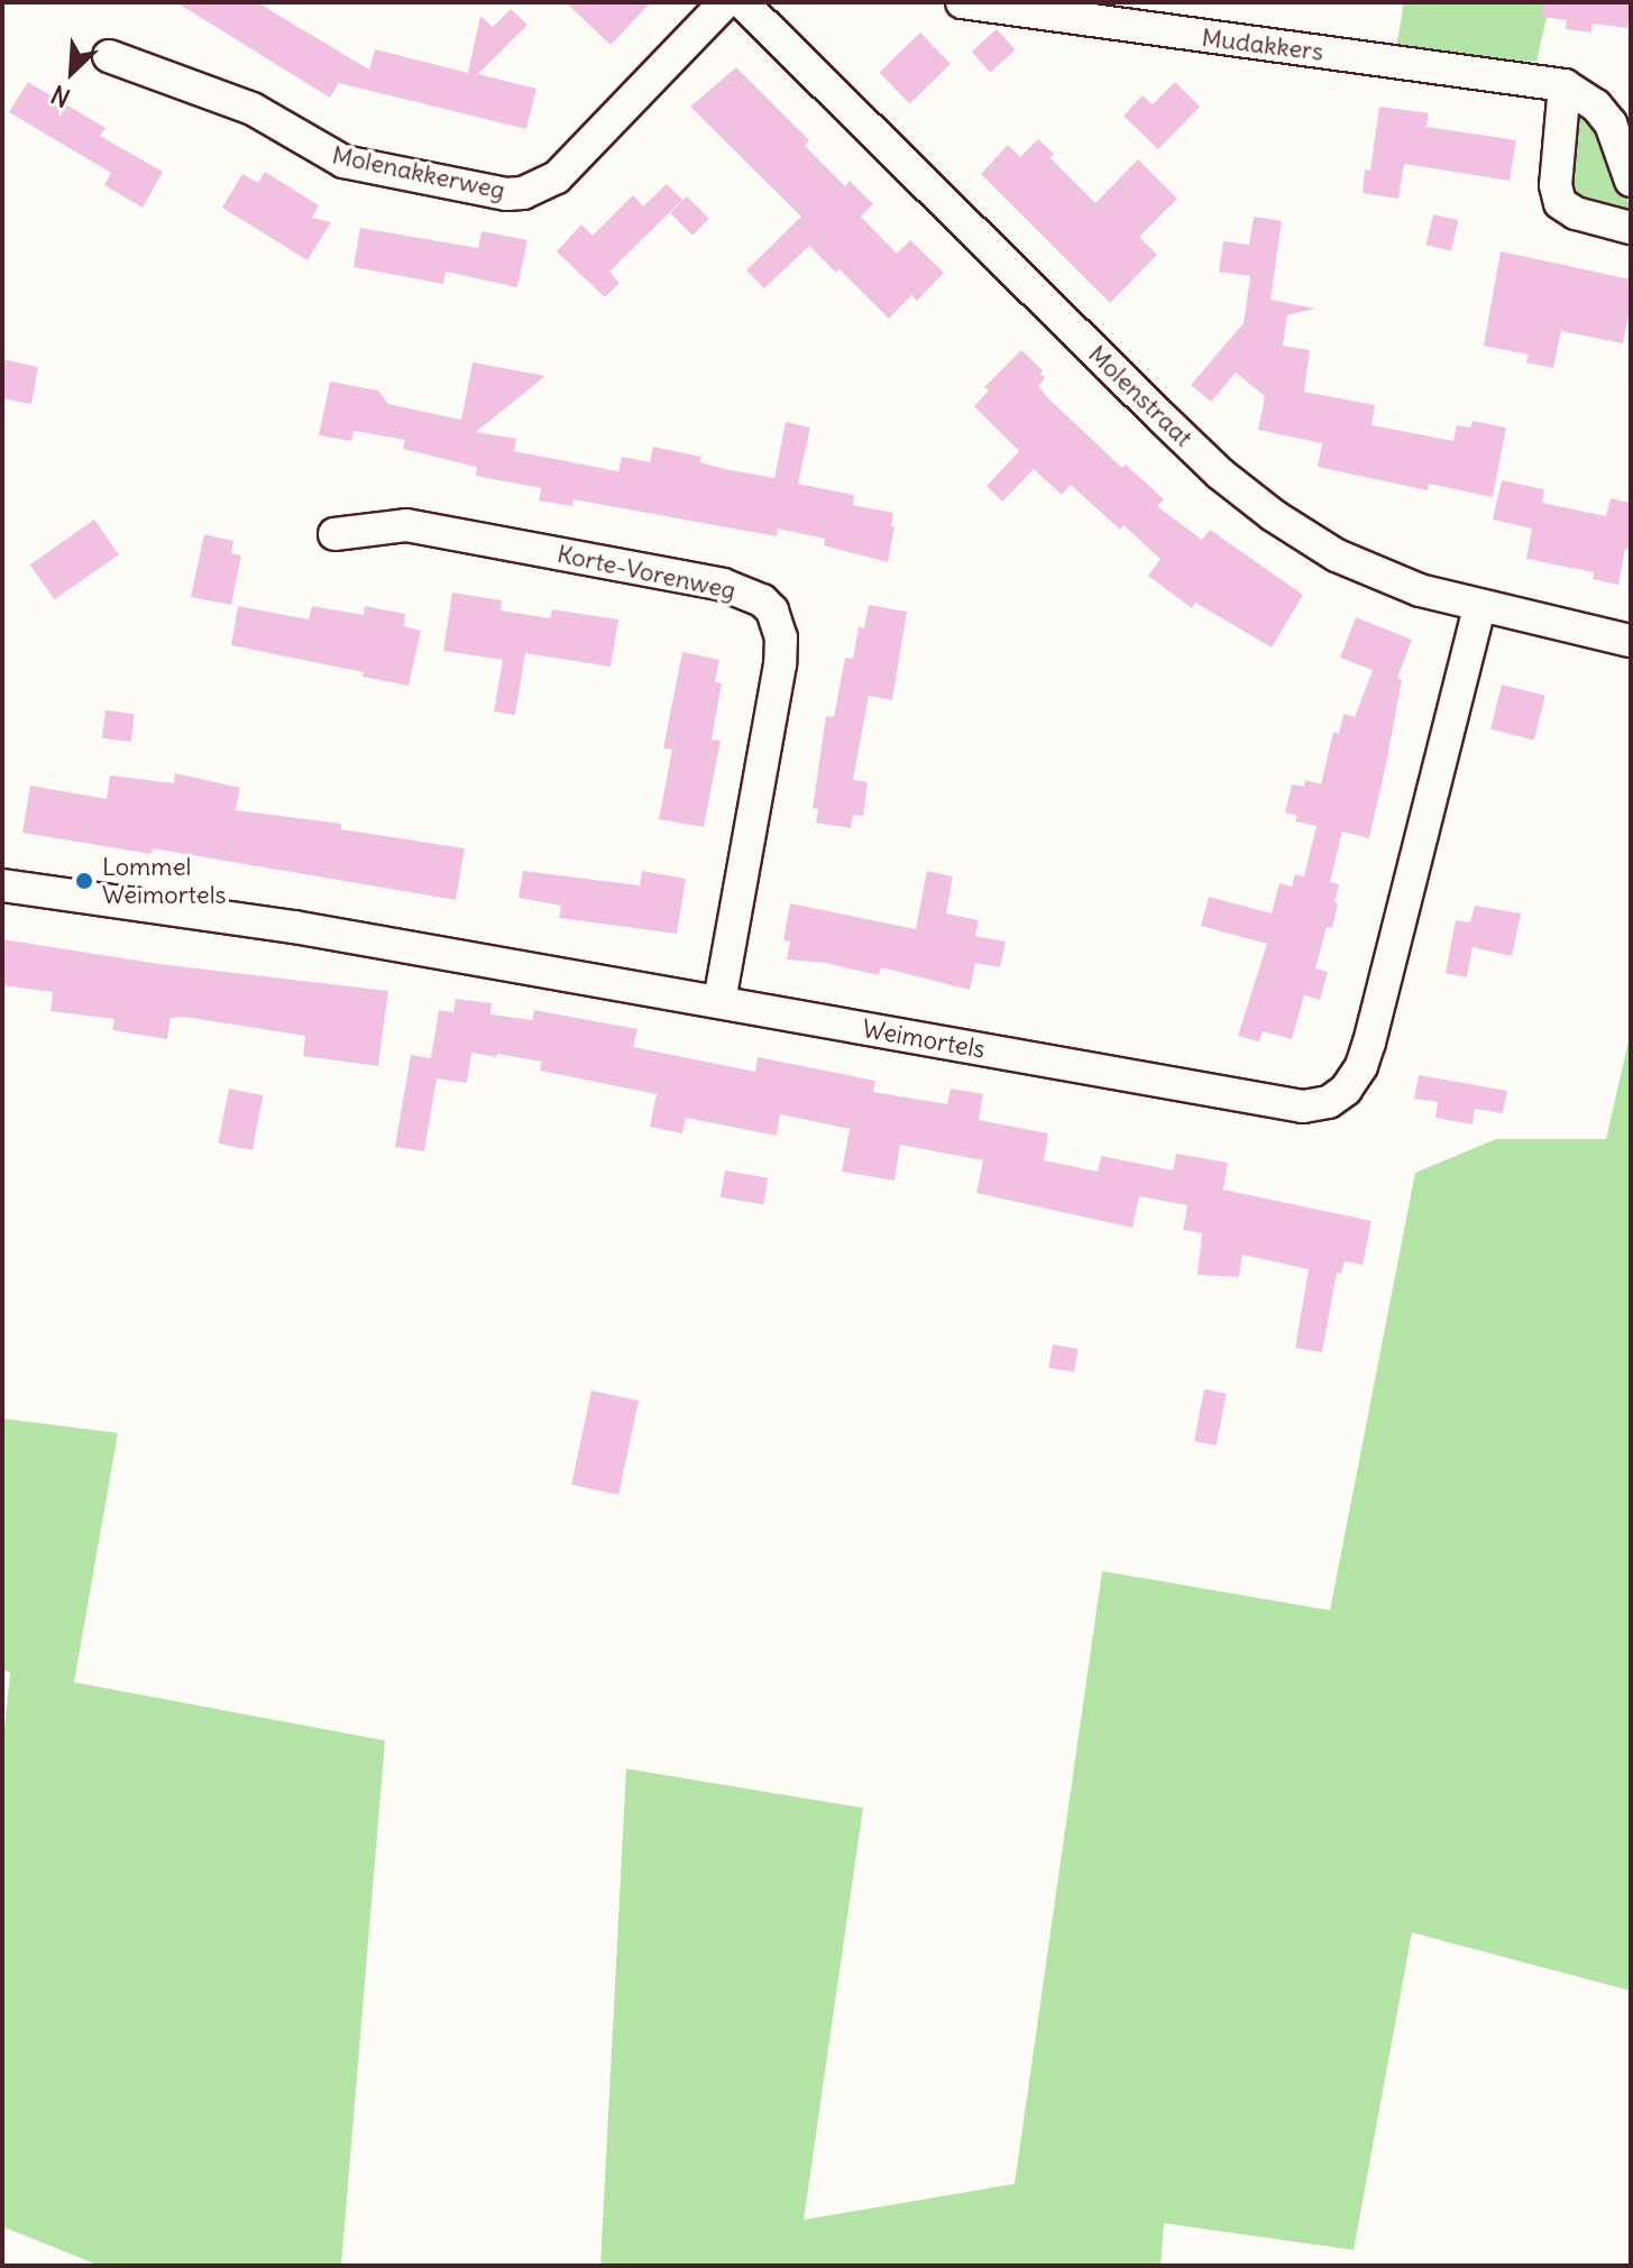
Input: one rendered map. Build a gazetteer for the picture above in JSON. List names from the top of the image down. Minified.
{"streets":{"street":["Mudakkers","Molenakkerweg","Molenstraat","Korte-Vorenweg","Weimortels"]},"crossings":[["Molenstraat","Weimortels"],["Korte-Vorenweg","Weimortels"]],"places":["Lommel Weimortels"],"north":"bottom left"}
